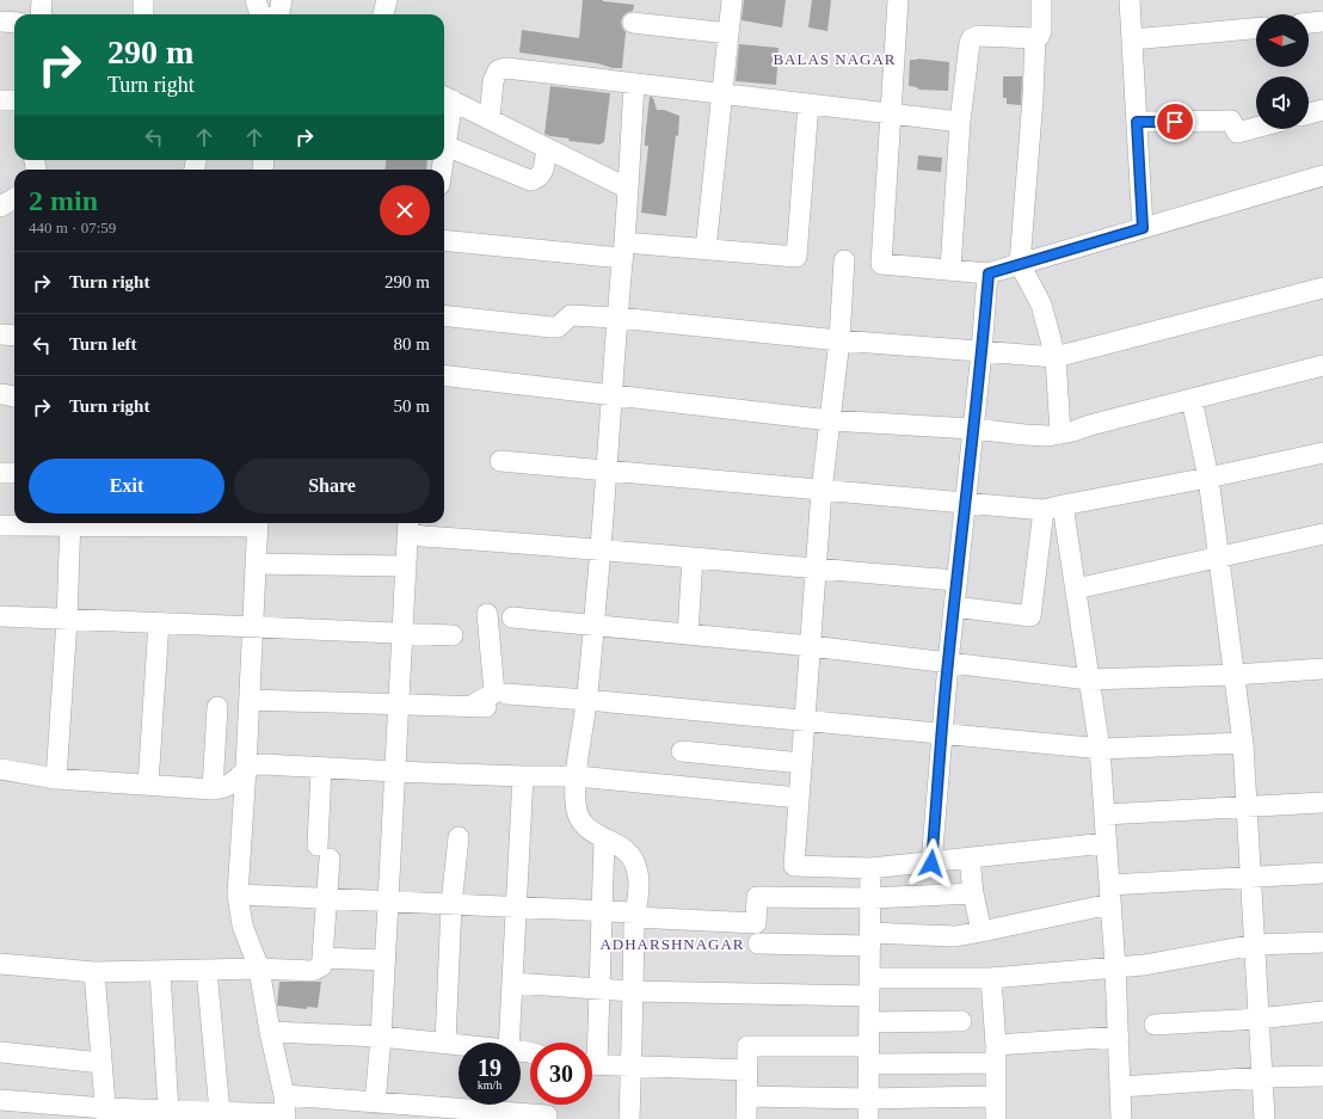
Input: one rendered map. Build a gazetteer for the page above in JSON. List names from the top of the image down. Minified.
{"districts":["BALAS NAGAR","ADHARSHNAGAR"],"north":"left","page":{"turn":["290 m","Turn right"],"heading":["2 min","440 m · 07:59"],"list":[{"name":"Turn right","value":"290 m"},{"name":"Turn left","value":"80 m"},{"name":"Turn right","value":"50 m"}],"buttons":["Exit","Share"],"speed":"19 km/h","limit":"30"}}
